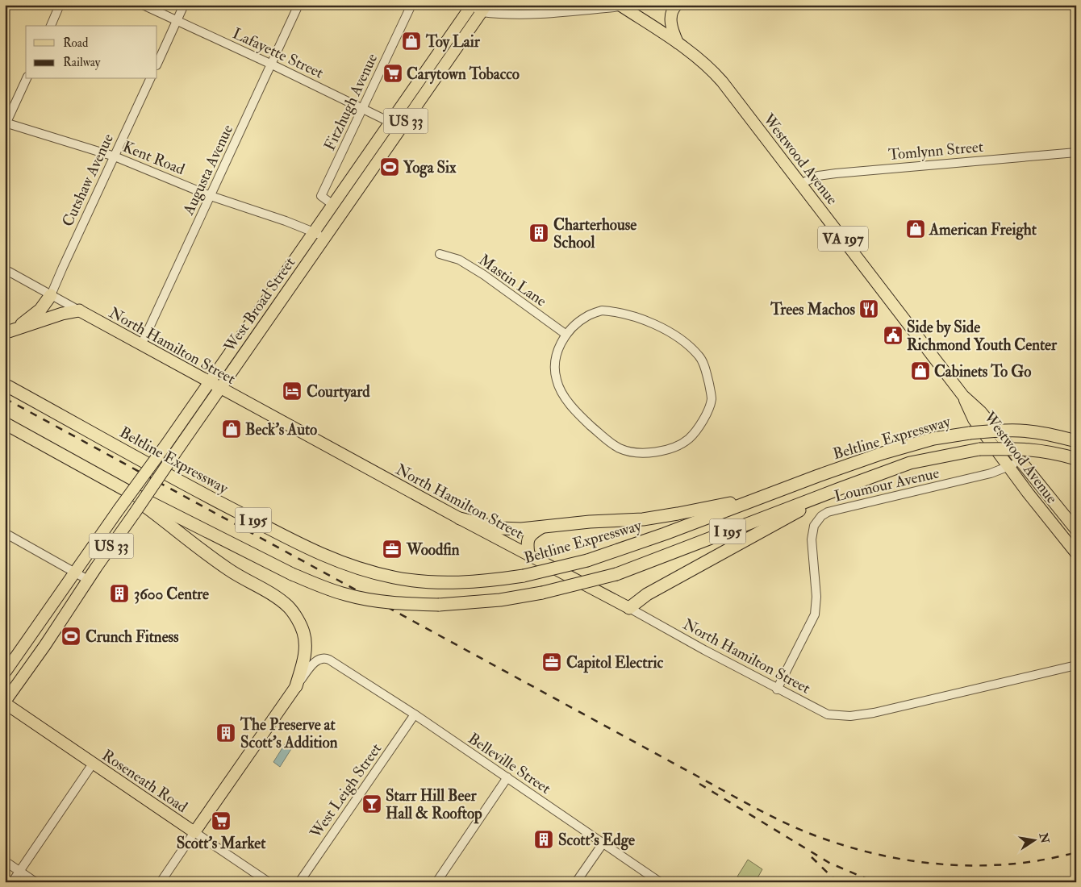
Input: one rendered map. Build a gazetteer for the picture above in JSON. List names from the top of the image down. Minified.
{"streets":{"highway":["Beltline Expressway","I 195"],"main road":["US 33","Westwood Avenue","VA 197","West Broad Street","North Hamilton Street","Roseneath Road"],"street":["Lafayette Street","Fitzhugh Avenue","Tomlynn Street","Kent Road","Augusta Avenue","Cutshaw Avenue","Mastin Lane","Loumour Avenue","Belleville Street","West Leigh Street"]},"crossings":[["Lafayette Street","Fitzhugh Avenue"],["Lafayette Street","Augusta Avenue"],["Lafayette Street","West Broad Street"],["Fitzhugh Avenue","West Broad Street"],["Tomlynn Street","Westwood Avenue"],["Kent Road","Augusta Avenue"],["Kent Road","Cutshaw Avenue"],["Kent Road","West Broad Street"],["Westwood Avenue","Loumour Avenue"],["Augusta Avenue","North Hamilton Street"],["Cutshaw Avenue","North Hamilton Street"],["West Broad Street","North Hamilton Street"],["West Broad Street","Roseneath Road"],["North Hamilton Street","Loumour Avenue"],["Belleville Street","West Leigh Street"]],"places":{"shop":["Toy Lair","American Freight","Cabinets To Go","Beck's Auto"],"supermarket":["Carytown Tobacco","Scott's Market"],"sports":["Yoga Six","Crunch Fitness"],"building":["Charterhouse School","3600 Centre","The Preserve at Scott's Addition","Scott's Edge"],"restaurant":["Trees Machos"],"public building":["Side by Side Richmond Youth Center"],"hotel":["Courtyard"],"office":["Woodfin","Capitol Electric"],"bar":["Starr Hill Beer Hall & Rooftop"]},"legend":["Road","Railway"],"north":"right"}
